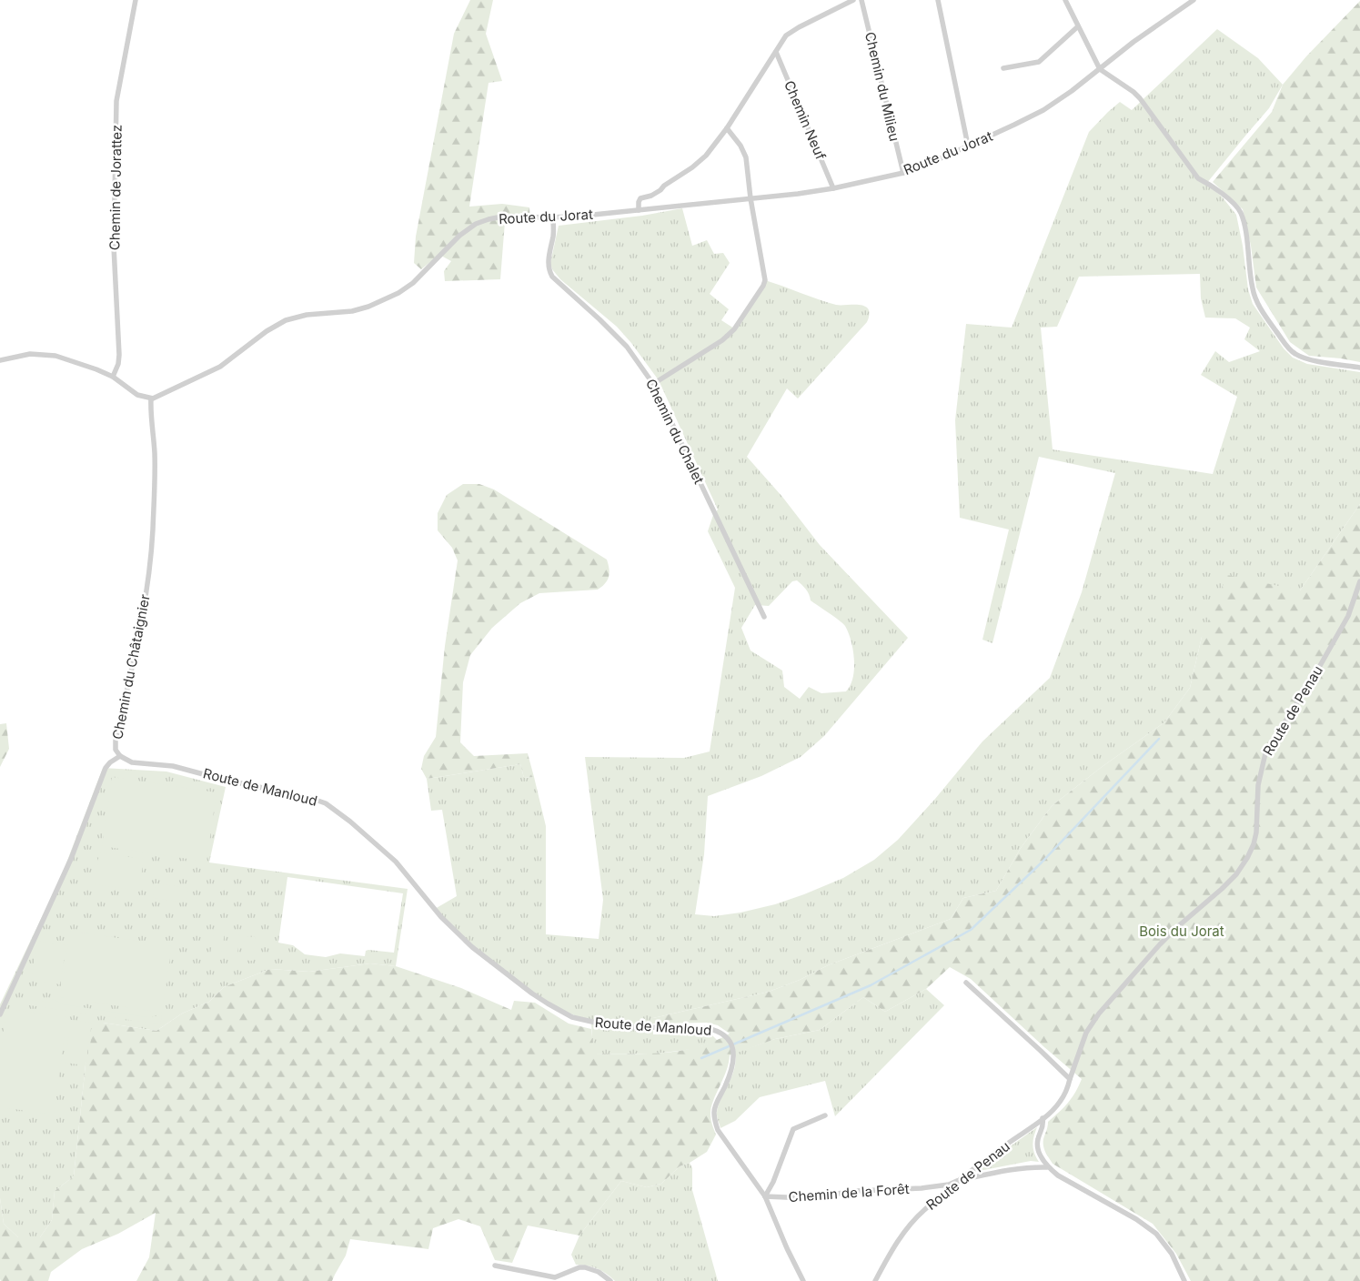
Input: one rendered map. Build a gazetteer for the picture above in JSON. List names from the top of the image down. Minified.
{"streets":{"street":["Chemin du Milieu","Chemin Neuf","Route du Jorat","Chemin de Jorattez","Chemin du Chalet","Chemin du Châtaignier","Route de Penau","Route de Manloud","Chemin de la Forêt"]},"crossings":[["Chemin du Milieu","Route du Jorat"],["Chemin Neuf","Route du Jorat"],["Route du Jorat","Chemin du Chalet"],["Route du Jorat","Chemin du Châtaignier"],["Chemin du Châtaignier","Route de Manloud"],["Route de Penau","Chemin de la Forêt"],["Route de Manloud","Chemin de la Forêt"]],"parks":["Bois du Jorat"]}
